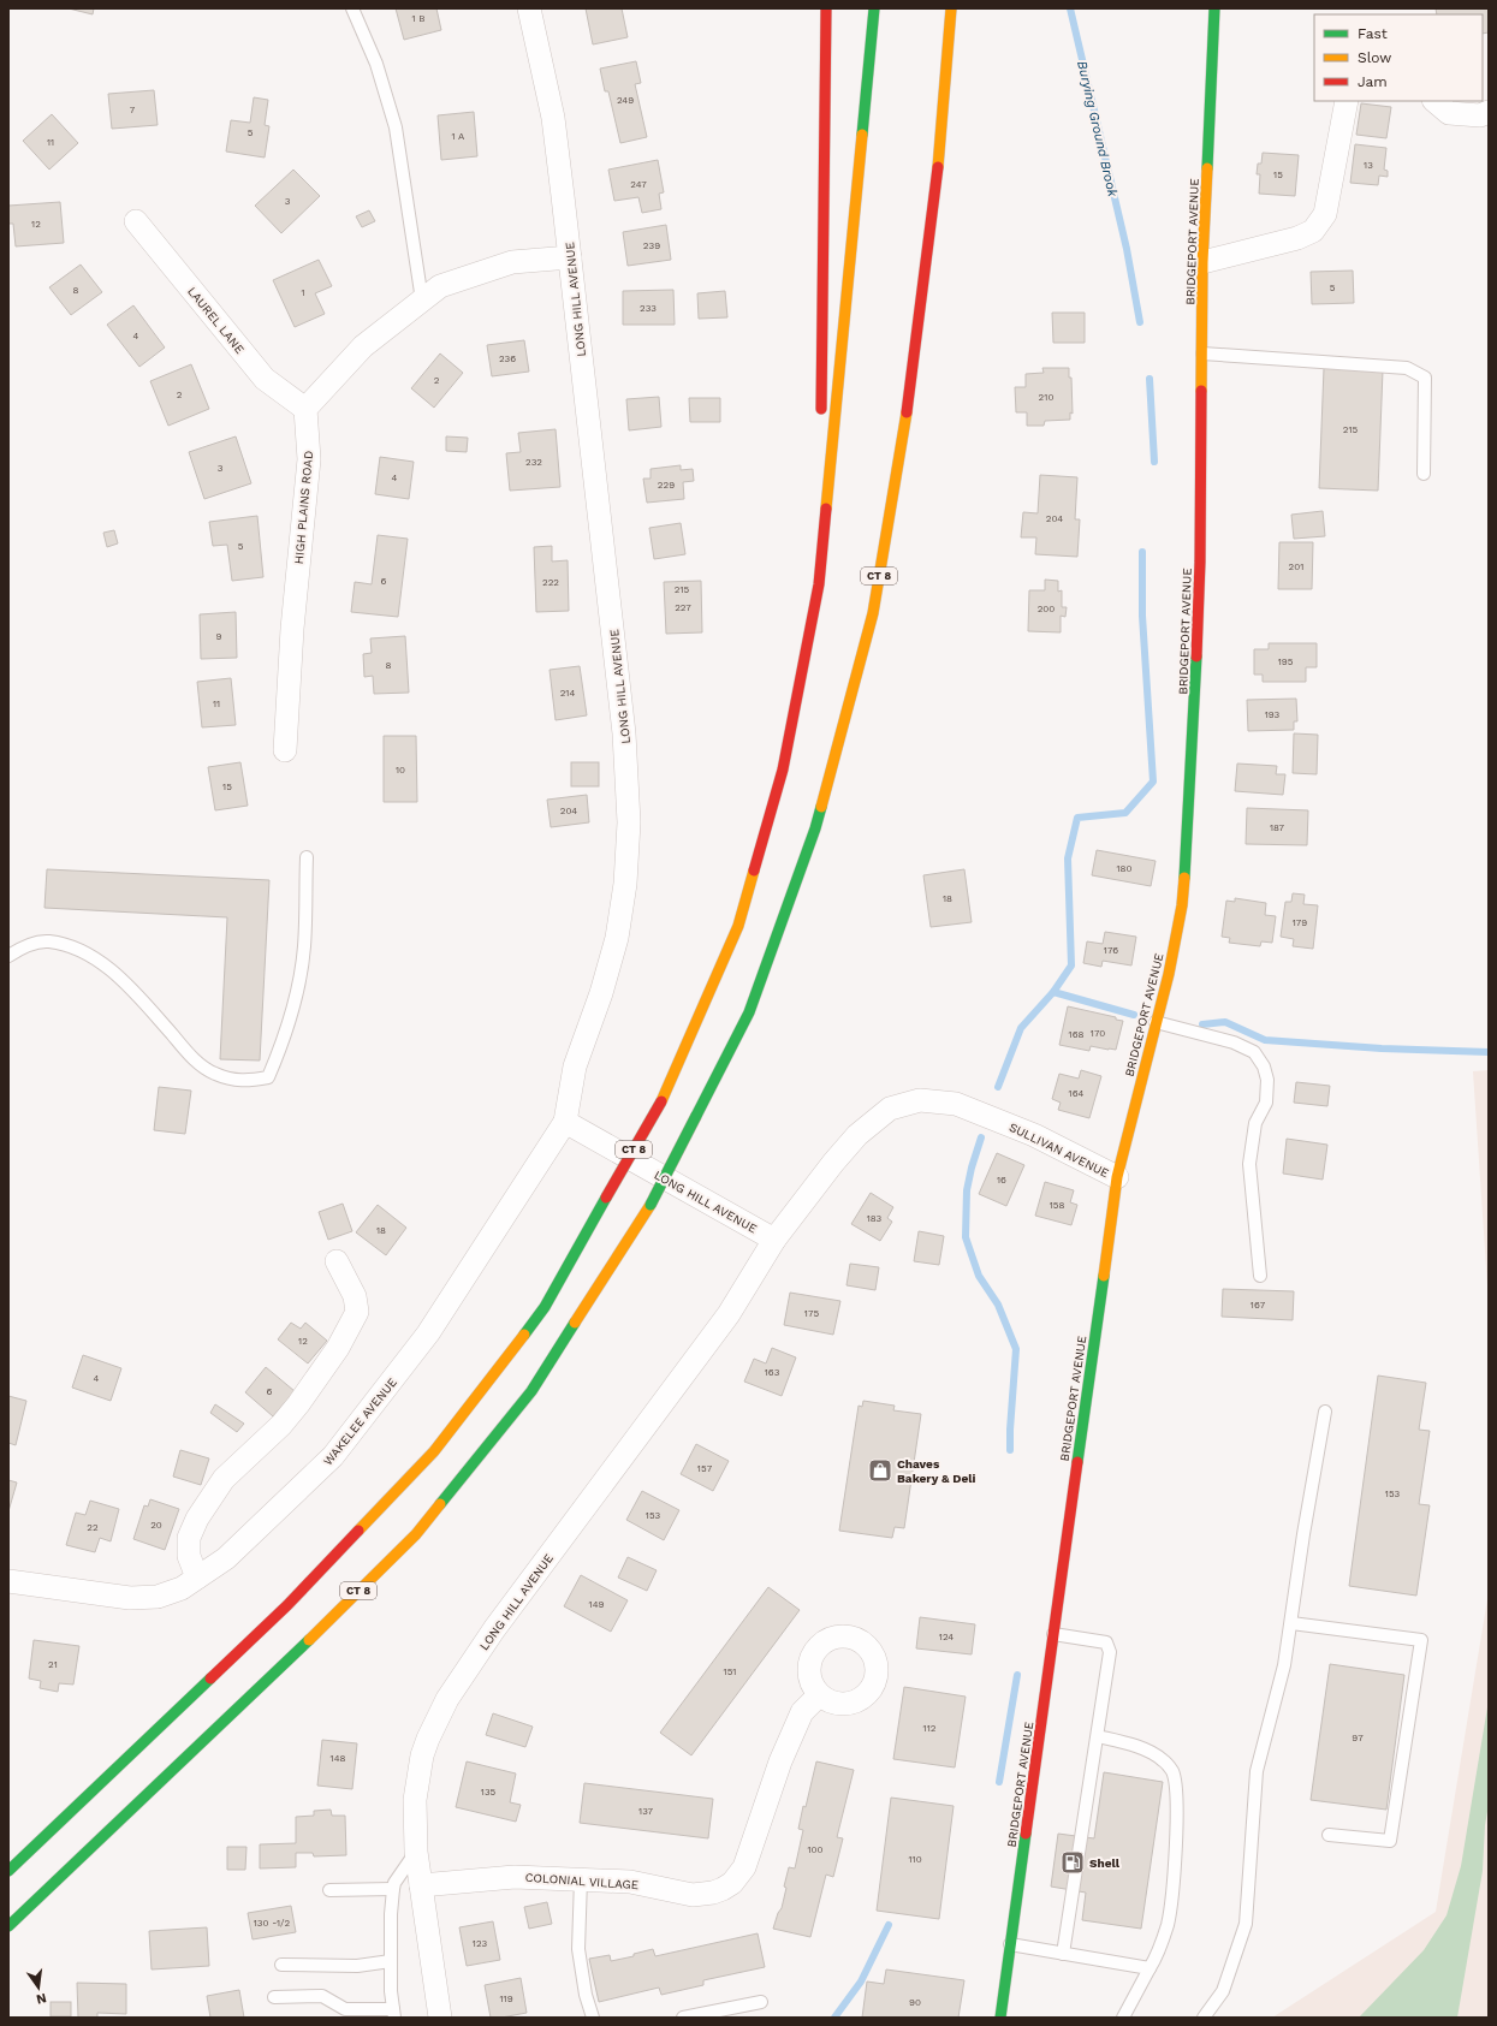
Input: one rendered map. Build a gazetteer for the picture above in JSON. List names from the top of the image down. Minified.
{"streets":{"main road":["BRIDGEPORT AVENUE","CT 8"],"street":["LONG HILL AVENUE","LAUREL LANE","HIGH PLAINS ROAD","SULLIVAN AVENUE","WAKELEE AVENUE","COLONIAL VILLAGE"]},"crossings":[["BRIDGEPORT AVENUE","SULLIVAN AVENUE"],["LONG HILL AVENUE","SULLIVAN AVENUE"],["LONG HILL AVENUE","WAKELEE AVENUE"],["LONG HILL AVENUE","COLONIAL VILLAGE"],["LAUREL LANE","HIGH PLAINS ROAD"]],"water":["Burying Ground Brook"],"places":{"shop":["Chaves Bakery & Deli"],"fuel station":["Shell"]},"house_numbers":["1 B","249","7","5","1 A","11","13","15","247","3","12","239","5","8","1","233","4","236","2","2","210","215","232","3","4","229","204","5","201","6","222","215","227","200","9","195","8","214","11","193","10","15","204","187","180","18","179","176","170","168","164","16","158","183","18","167","175","12","163","4","6","157","153","153","20","22","149","124","21","151","112","97","148","135","137","100","110","130 -1/2","123","119","90"],"legend":["Fast","Slow","Jam"],"north":"bottom"}
